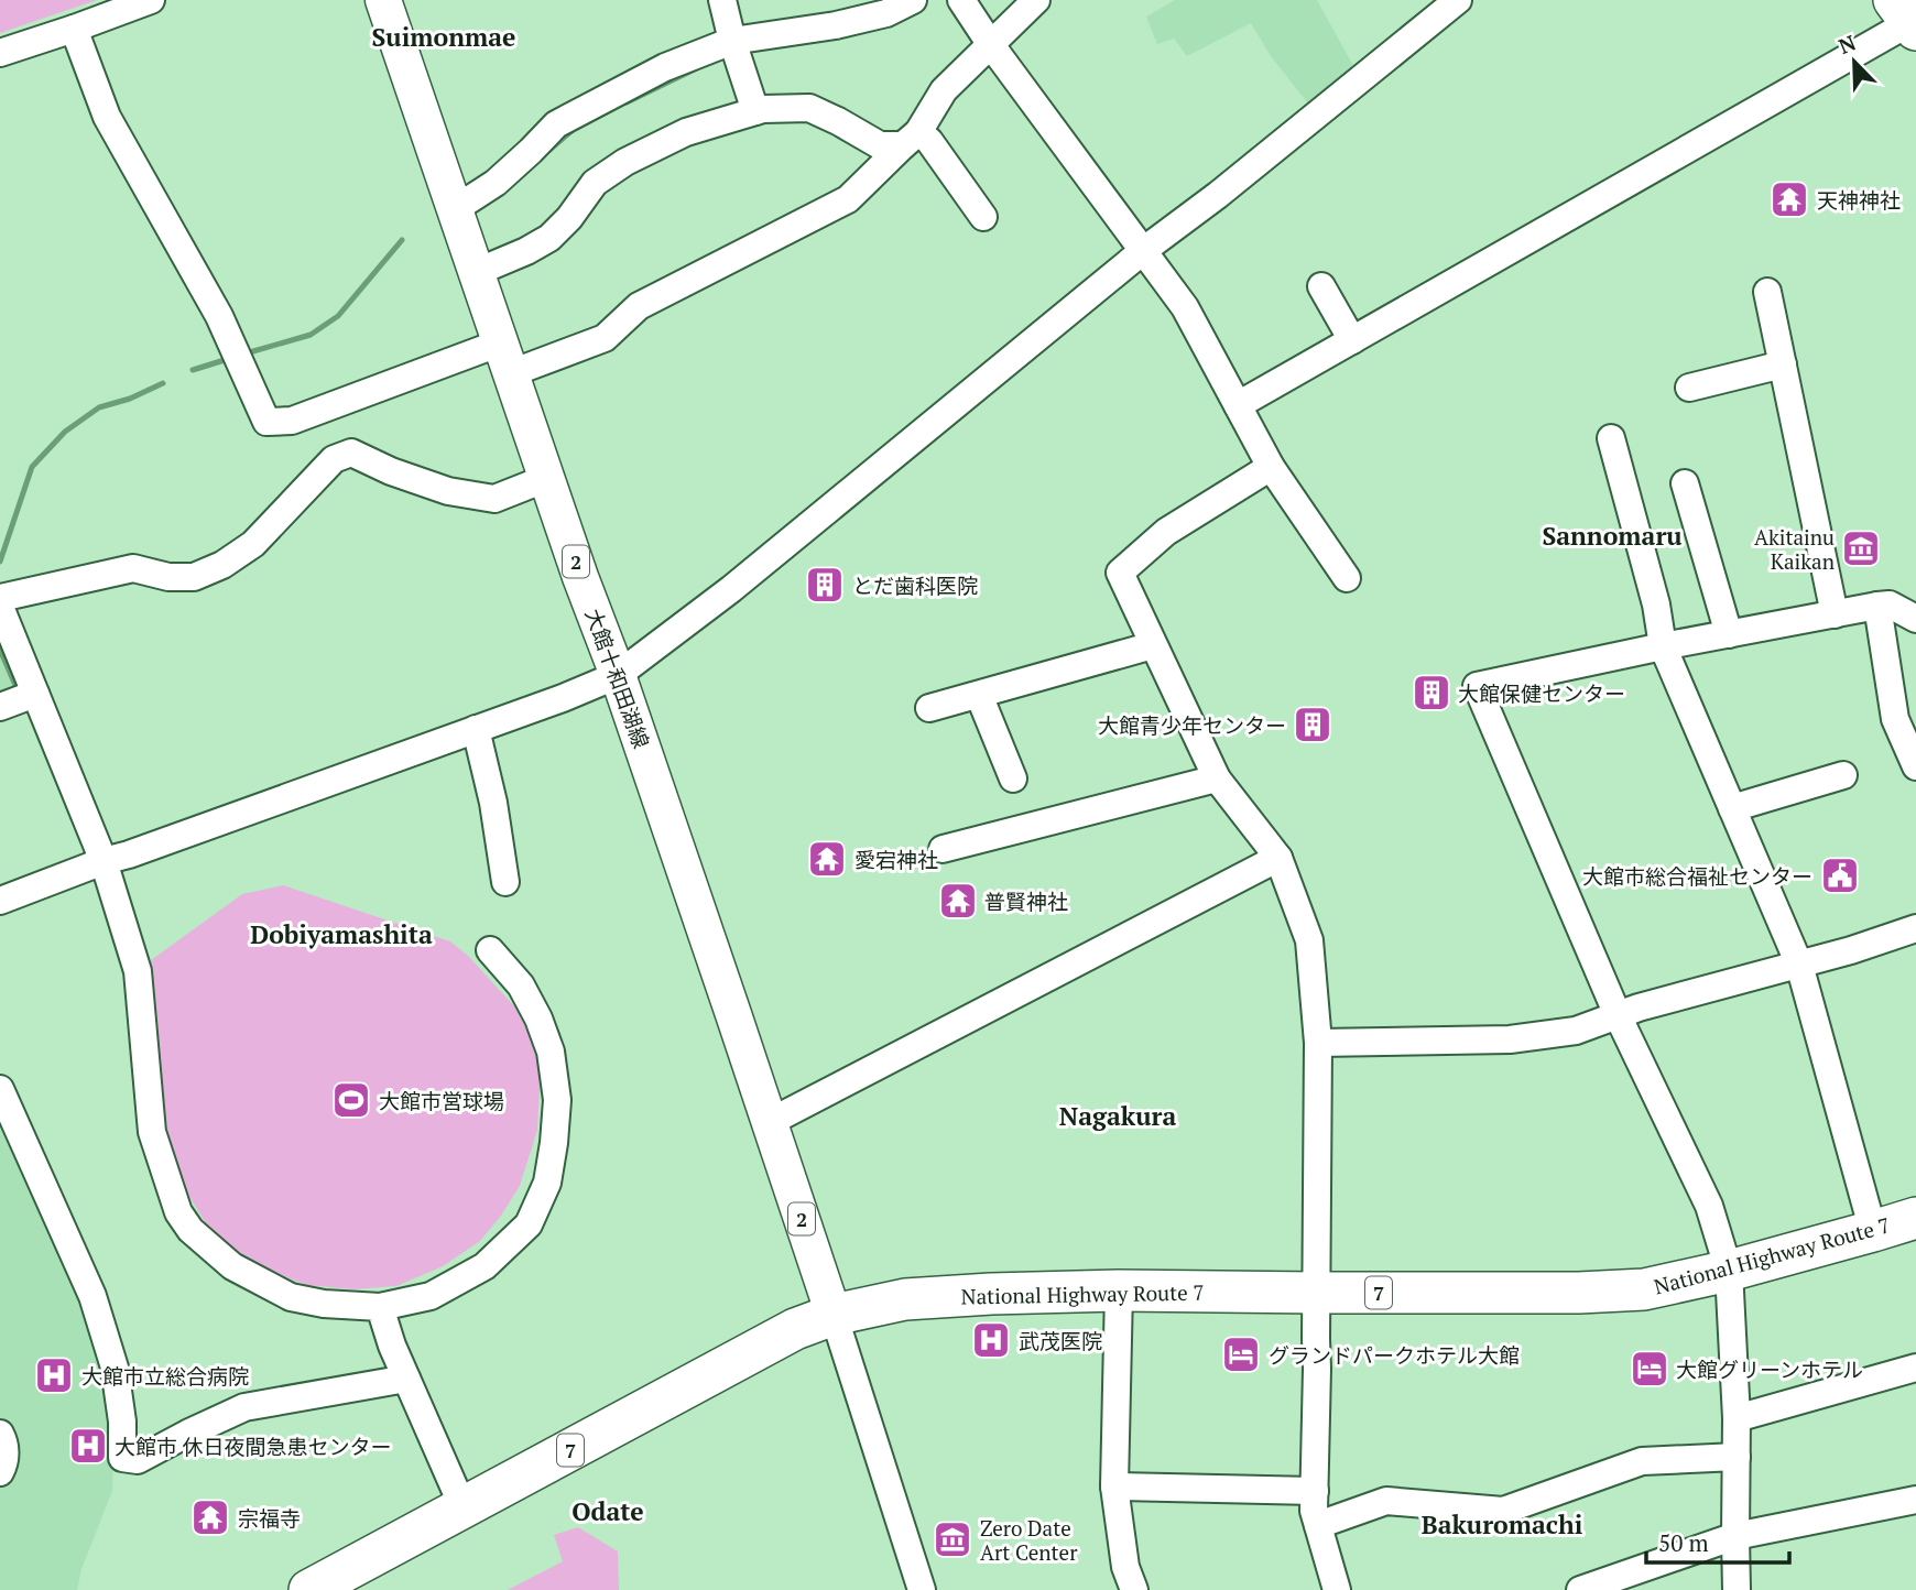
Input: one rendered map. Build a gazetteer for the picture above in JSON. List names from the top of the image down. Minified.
{"streets":{"highway":["National Highway Route 7","7"],"main road":["2","大館十和田湖線"]},"crossings":[["大館十和田湖線","National Highway Route 7"]],"districts":["Suimonmae","Sannomaru","Dobiyamashita","Nagakura","Odate","Bakuromachi"],"places":{"temple":["天神神社","愛宕神社","普賢神社","宗福寺"],"museum":["Akitainu Kaikan","Zero Date Art Center"],"building":["とだ歯科医院","大館保健センター","大館青少年センター"],"public building":["大館市総合福祉センター"],"sports":["大館市営球場"],"hospital":["武茂医院","大館市立総合病院","大館市 休日夜間急患センター"],"hotel":["グランドパークホテル大館","大館グリーンホテル"]},"scale_bar":"50 m","north":"top left"}
